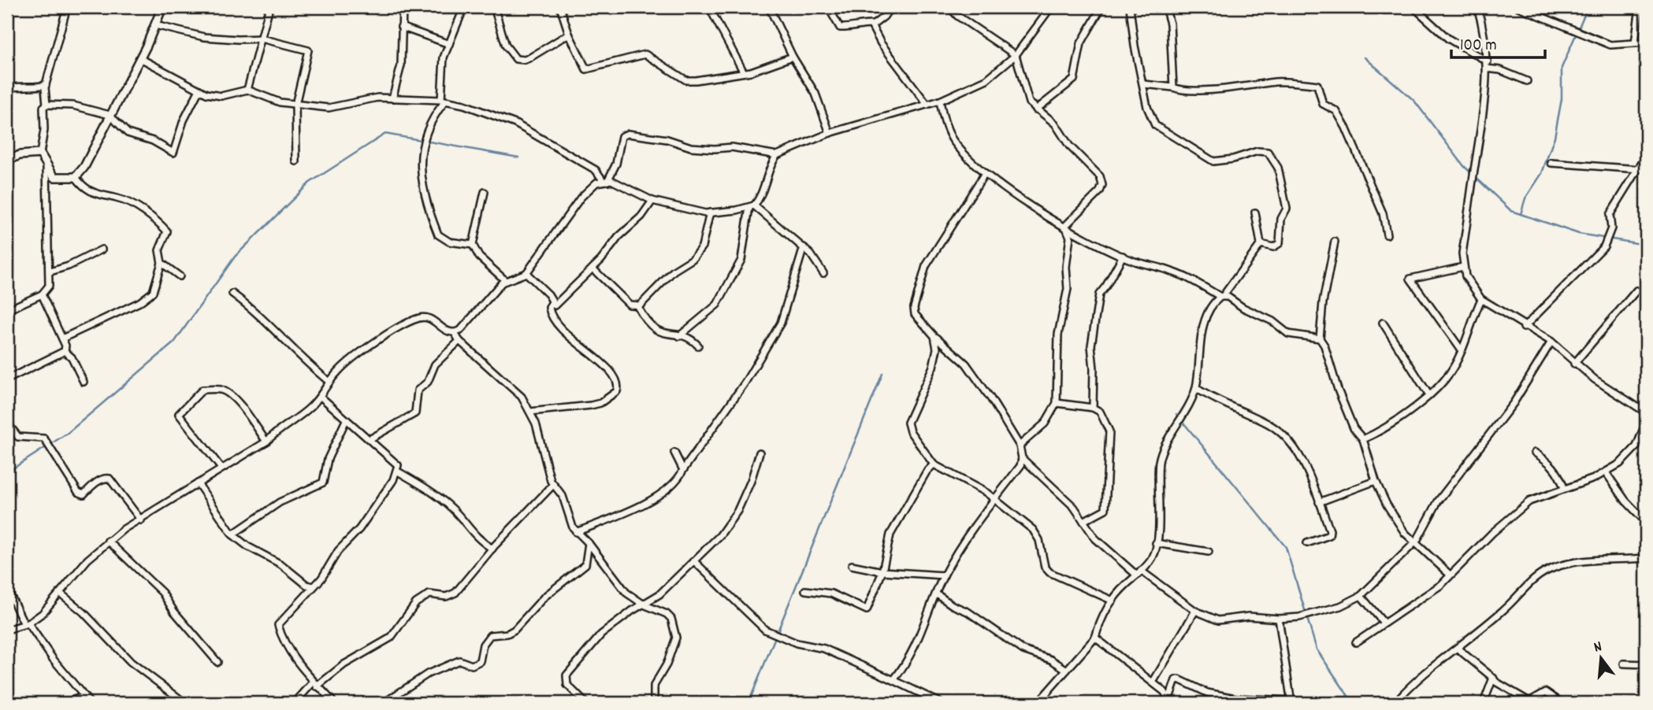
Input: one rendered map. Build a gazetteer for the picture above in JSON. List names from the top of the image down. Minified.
{"scale_bar":"100 m","north":"top"}
